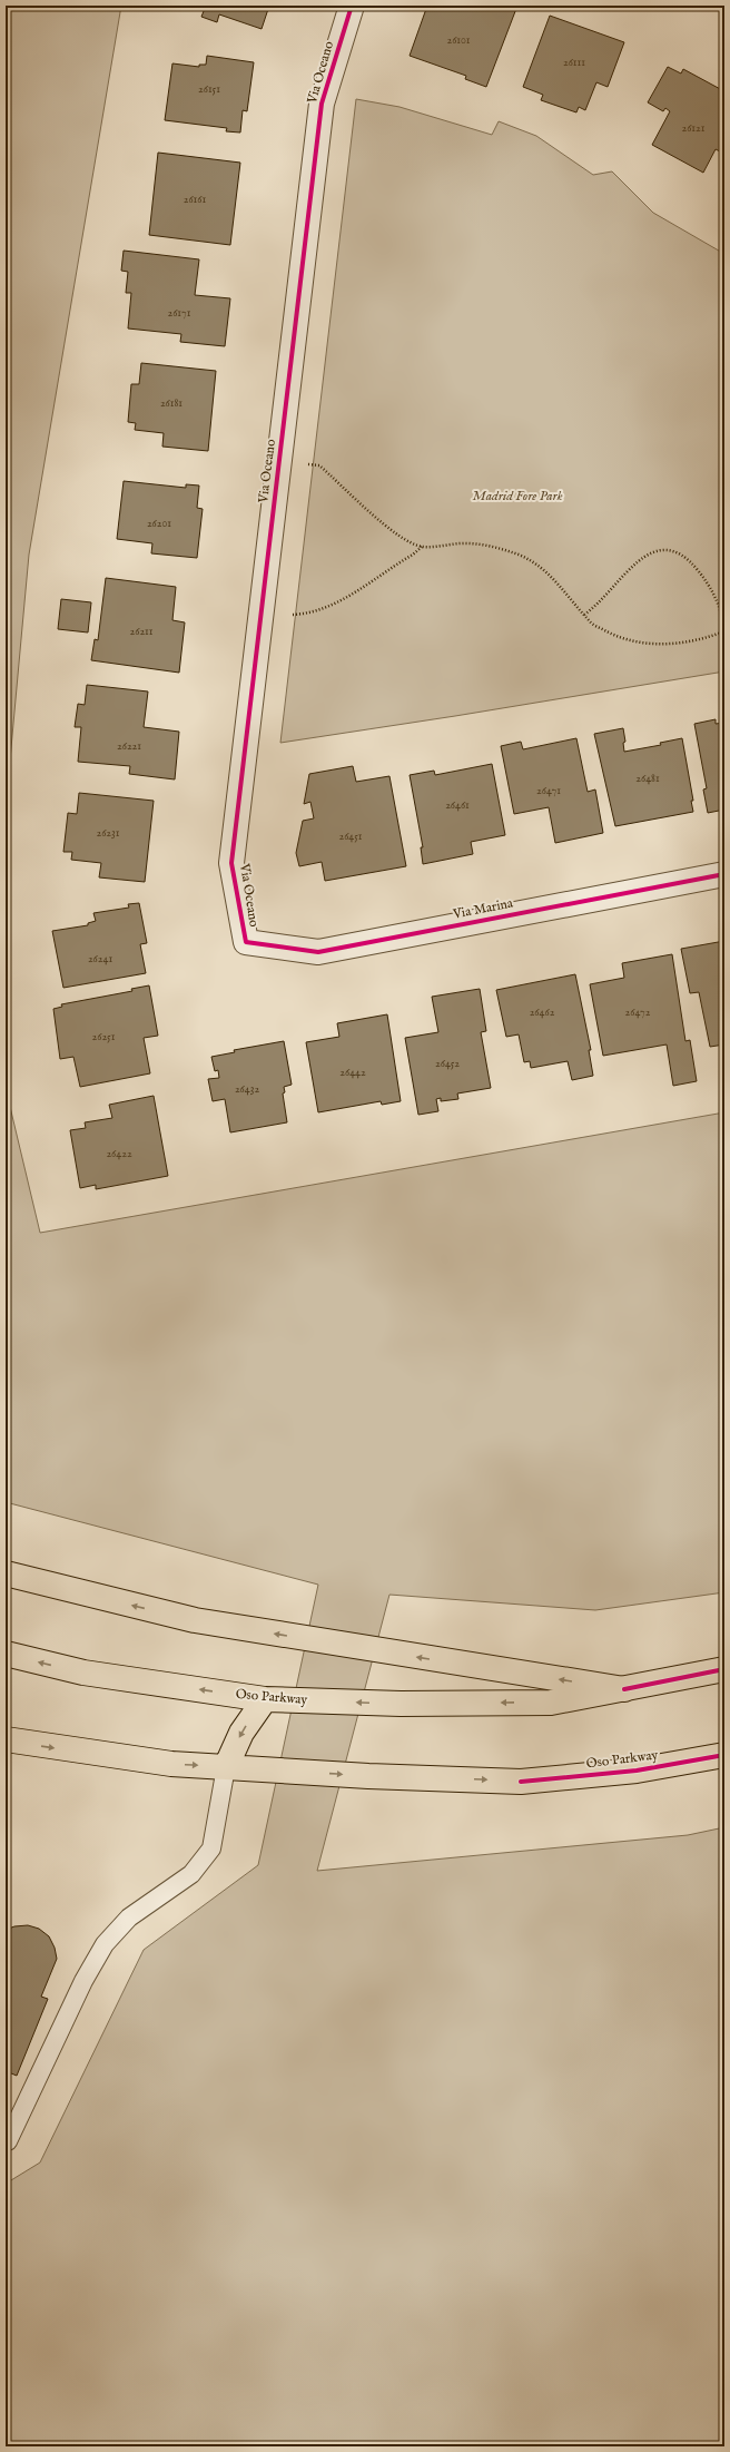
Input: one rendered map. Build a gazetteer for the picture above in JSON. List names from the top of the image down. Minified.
{"streets":{"main road":["Oso Parkway"],"street":["Via Oceano","Via Marina"]},"crossings":[["Via Oceano","Via Marina"]],"parks":["Madrid Fore Park"],"house_numbers":["26101","26111","26151","26121","26161","26171","26181","26201","26211","26221","26481","26471","26461","26231","26451","26241","26462","26472","26251","26452","26442","26432","26422"]}
